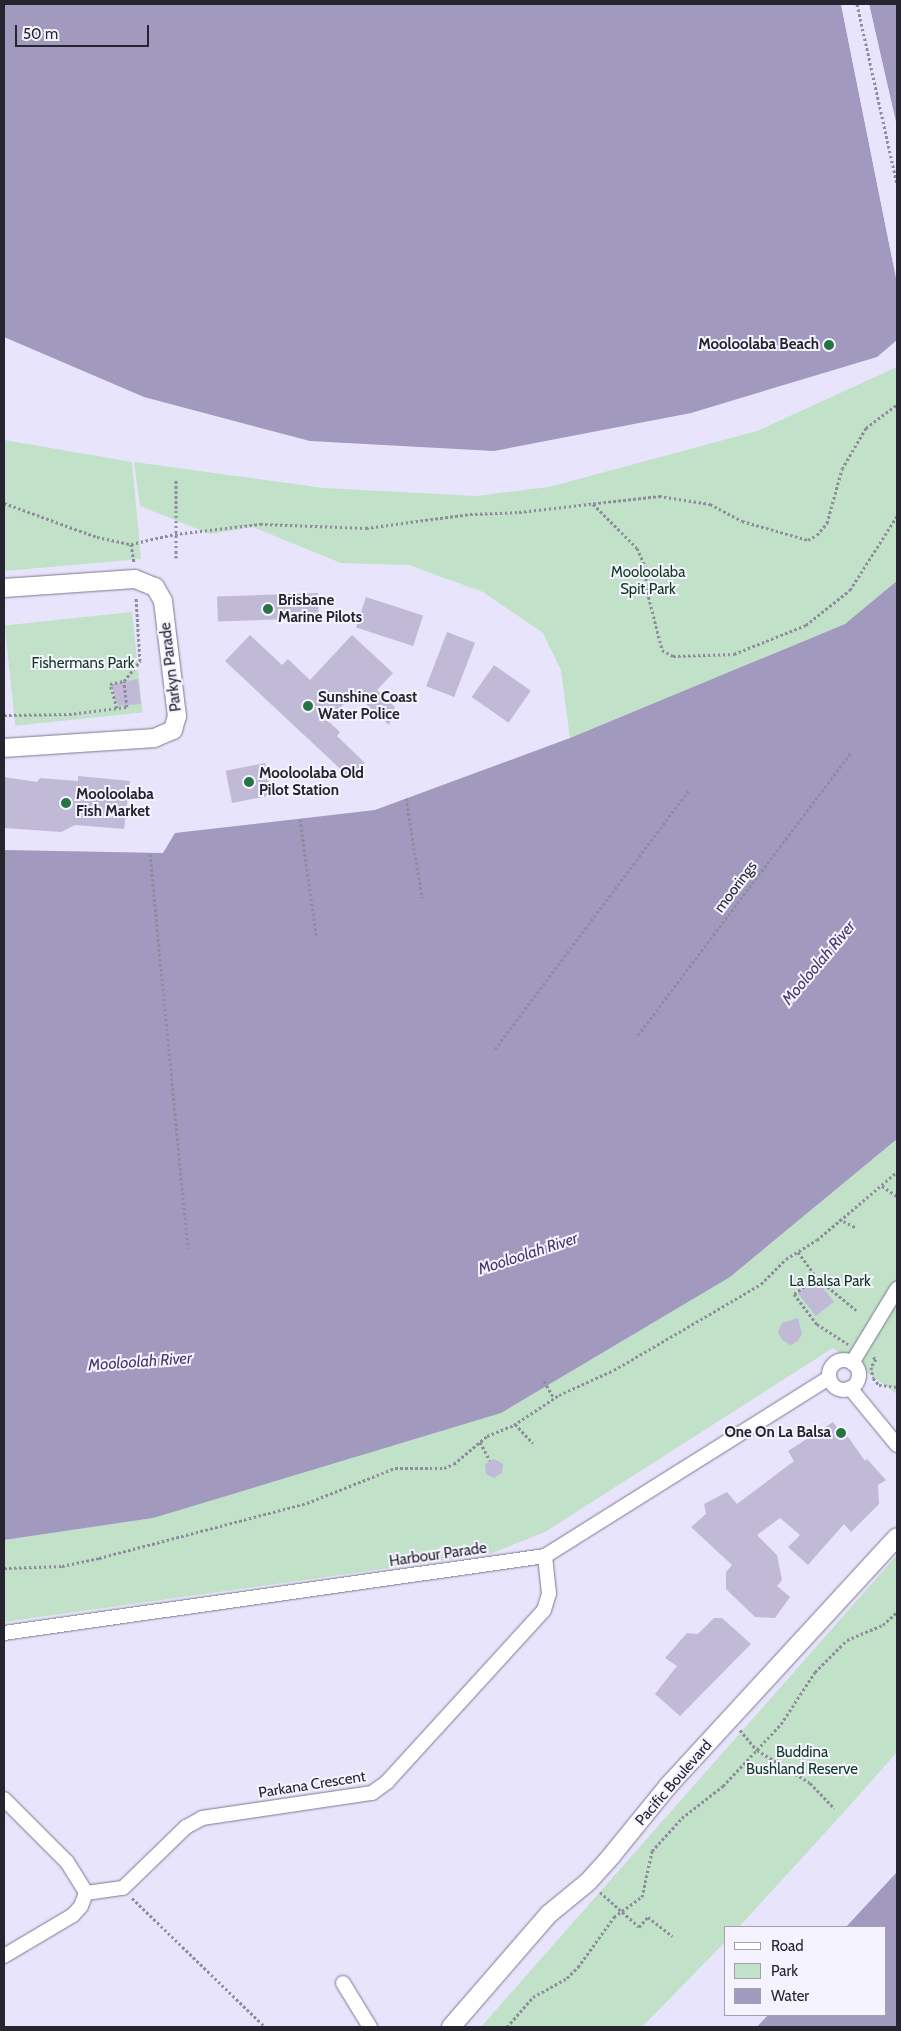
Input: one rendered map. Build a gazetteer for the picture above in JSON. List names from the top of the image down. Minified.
{"streets":{"street":["Parkyn Parade","Harbour Parade","Pacific Boulevard","Parkana Crescent"],"path":["moorings"]},"crossings":[["Harbour Parade","Parkana Crescent"]],"water":["Mooloolah River"],"parks":["Mooloolaba Spit Park","Fishermans Park","La Balsa Park","Buddina Bushland Reserve"],"places":["Mooloolaba Beach","Brisbane Marine Pilots","Sunshine Coast Water Police","Mooloolaba Old Pilot Station","Mooloolaba Fish Market","One On La Balsa"],"legend":["Road","Park","Water"],"scale_bar":"50 m"}
